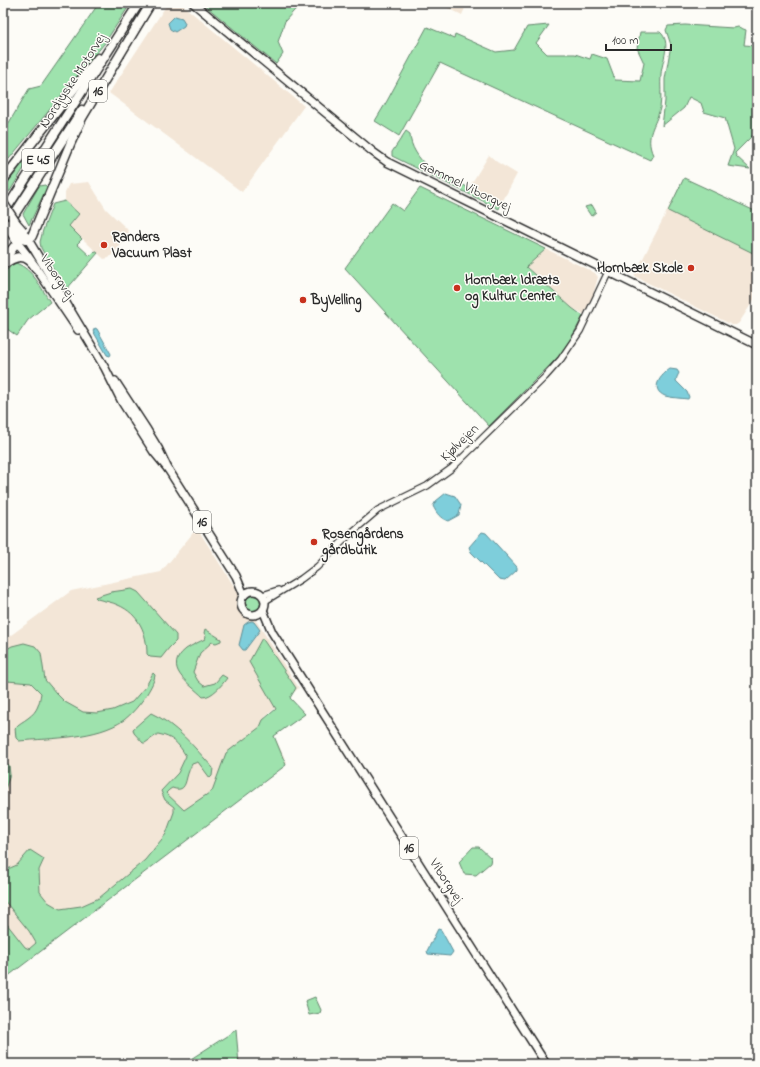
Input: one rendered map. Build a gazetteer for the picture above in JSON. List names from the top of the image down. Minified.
{"streets":{"highway":["Nordjyske Motorvej","16","E 45"],"main road":["Gammel Viborgvej","Viborgvej"],"street":["Kjølvejen"]},"crossings":[["Nordjyske Motorvej","16"],["16","Viborgvej"],["16","Kjølvejen"],["Gammel Viborgvej","Kjølvejen"],["Viborgvej","Kjølvejen"]],"places":["Randers Vacuum Plast","Hornbæk Skole","Hornbæk Idræts og Kultur Center","ByVelling","Rosengårdens gårdbutik"],"scale_bar":"100 m"}
